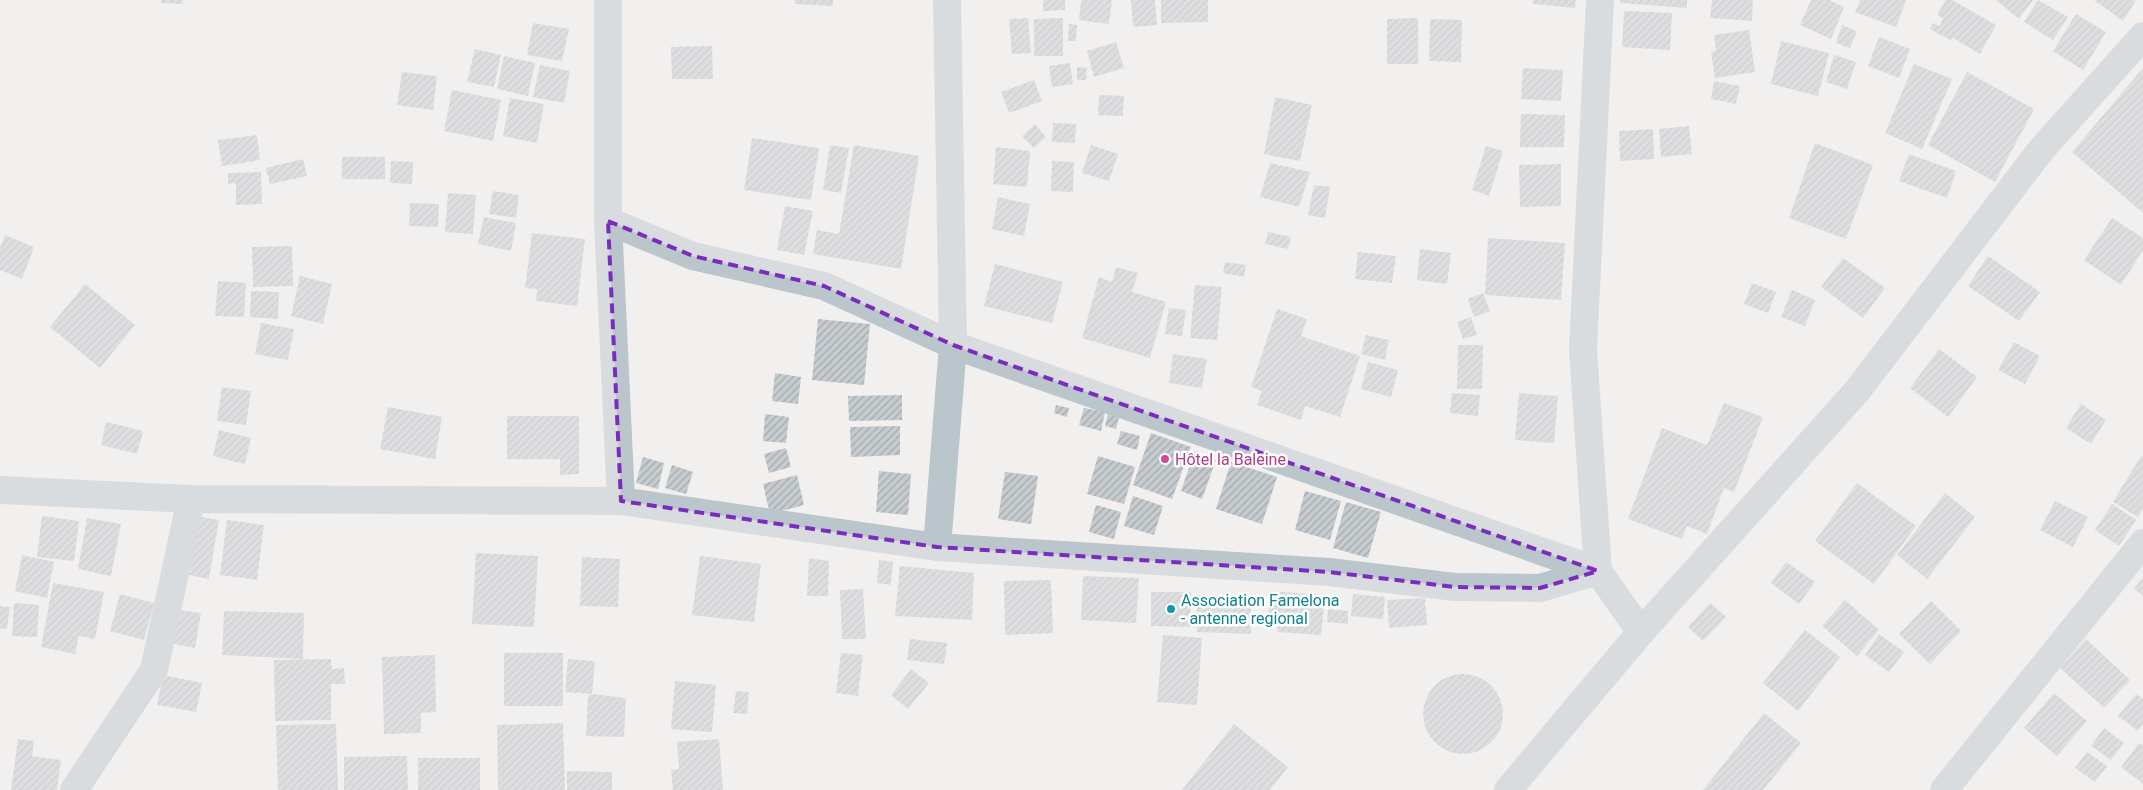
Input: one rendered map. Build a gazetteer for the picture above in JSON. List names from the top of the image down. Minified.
{"places":["Hôtel la Baleine","Association Famelona - antenne regional"]}
